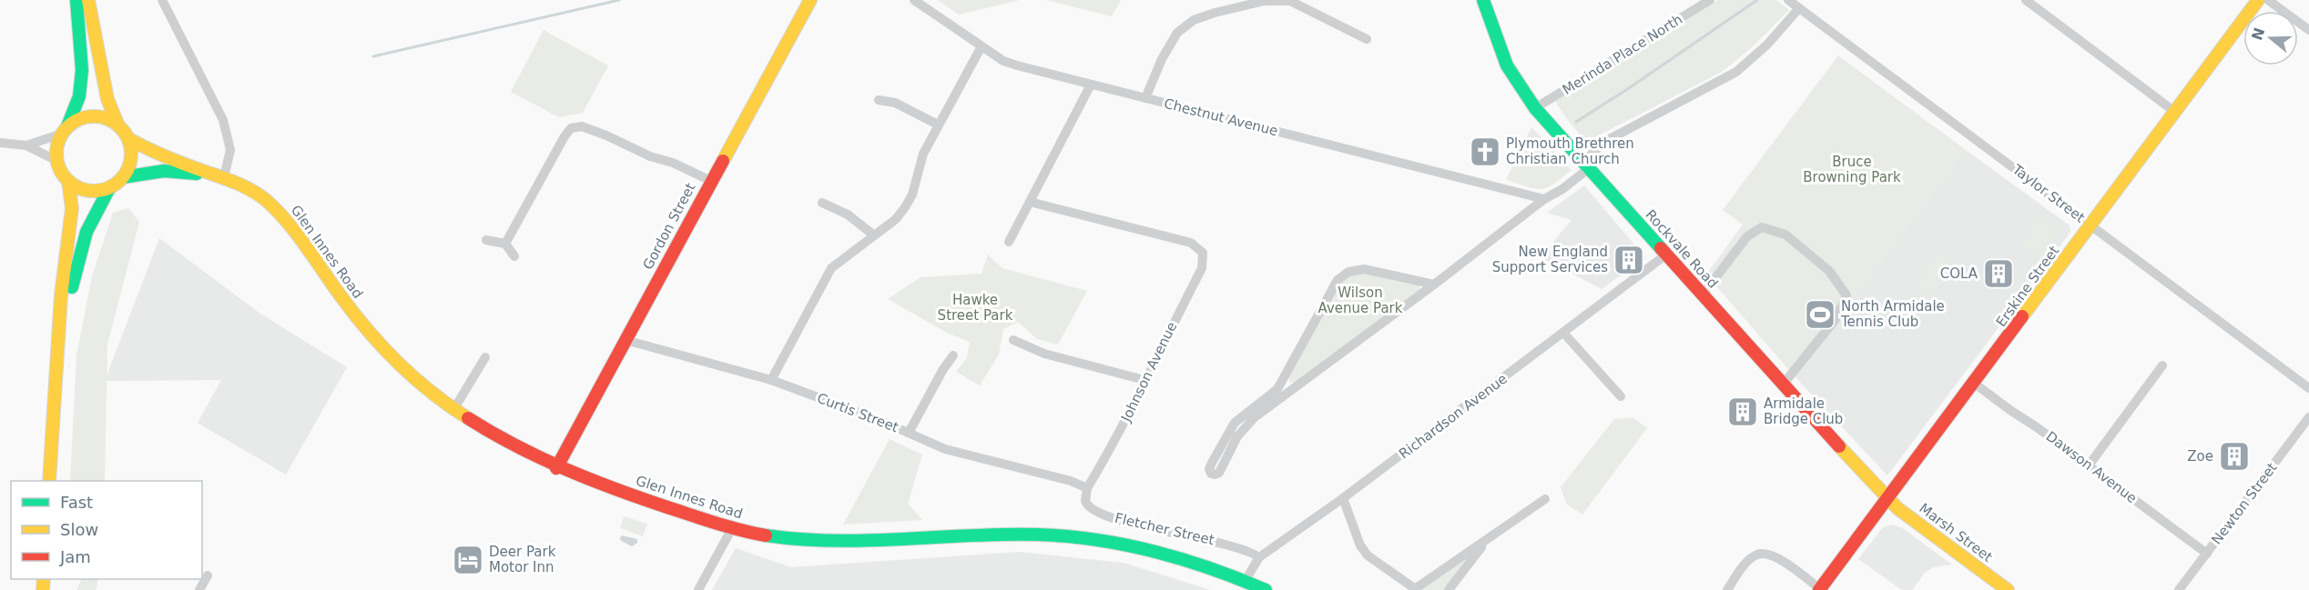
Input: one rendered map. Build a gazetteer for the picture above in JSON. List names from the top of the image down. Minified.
{"streets":{"main road":["Gordon Street","Rockvale Road","Glen Innes Road","Erskine Street","Marsh Street"],"street":["Merinda Place North","Chestnut Avenue","Taylor Street","Johnson Avenue","Curtis Street","Richardson Avenue","Dawson Avenue","Newton Street","Fletcher Street"]},"crossings":[["Merinda Place North","Rockvale Road"],["Taylor Street","Erskine Street"],["Gordon Street","Glen Innes Road"],["Gordon Street","Curtis Street"],["Rockvale Road","Erskine Street"],["Rockvale Road","Richardson Avenue"],["Rockvale Road","Marsh Street"],["Glen Innes Road","Richardson Avenue"],["Erskine Street","Dawson Avenue"],["Erskine Street","Marsh Street"],["Johnson Avenue","Curtis Street"],["Johnson Avenue","Fletcher Street"],["Curtis Street","Fletcher Street"],["Richardson Avenue","Fletcher Street"],["Dawson Avenue","Newton Street"]],"parks":["Bruce Browning Park","Wilson Avenue Park","Hawke Street Park"],"places":{"church":["Plymouth Brethren Christian Church"],"building":["New England Support Services","COLA","Armidale Bridge Club","Zoe"],"sports":["North Armidale Tennis Club"],"hotel":["Deer Park Motor Inn"]},"legend":["Fast","Slow","Jam"],"north":"left"}
